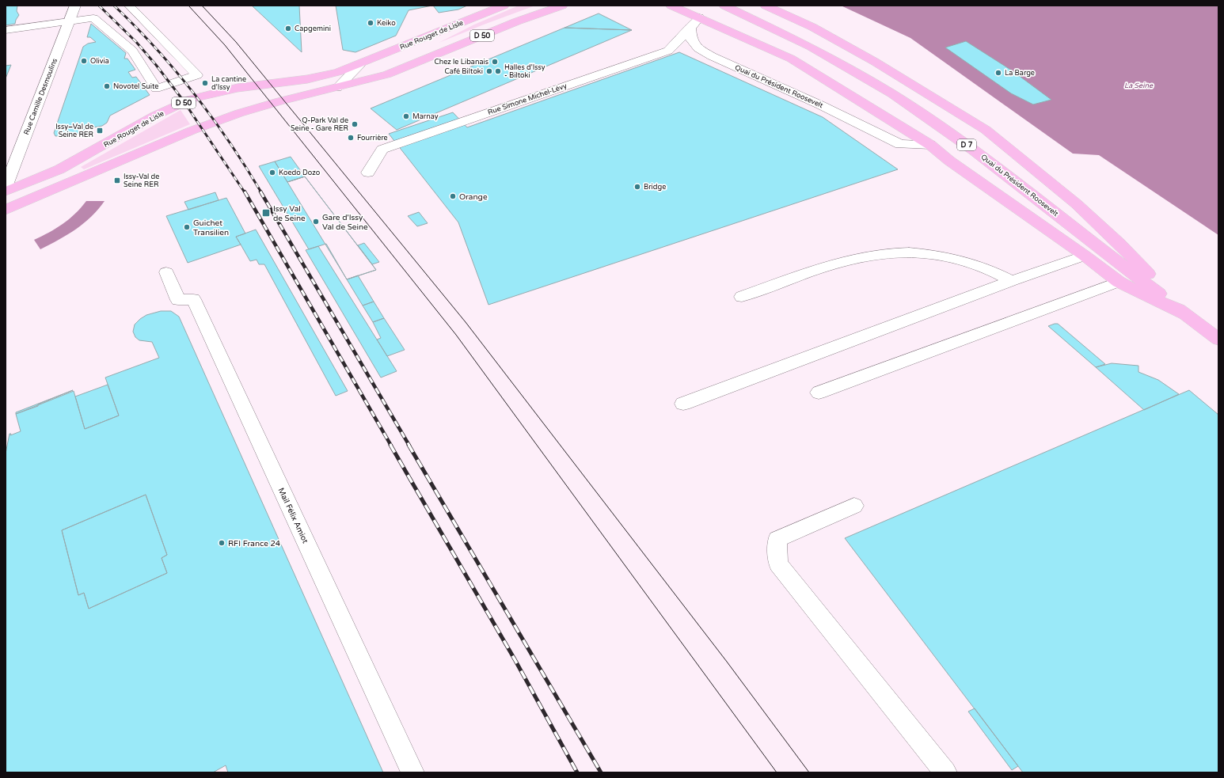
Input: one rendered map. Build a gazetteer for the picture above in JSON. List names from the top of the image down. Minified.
{"streets":{"main road":["Rue Rouget de Lisle","D 50","Quai du Président Roosevelt","D 7"],"street":["Rue Camille Desmoulins","Rue Simone Michel-Lévy"],"lane":["Mail Félix Amiot"]},"crossings":[["Rue Rouget de Lisle","D 50"],["Quai du Président Roosevelt","Rue Simone Michel-Lévy"]],"water":["La Seine"],"places":{"other":["Keiko","Capgemini","Olivia","Chez le Libanais","Café Biltoki","Halles d'Issy - Biltoki","La Barge","La cantine d'Issy","Novotel Suite","Marnay","Q-Park Val de Seine - Gare RER","Fourrière","Koedo Dozo","Bridge","Orange","Gare d'Issy Val de Seine","Guichet Transilien","RFI France 24"],"transit":["Issy–Val de Seine RER","Issy-Val de Seine RER","Issy Val de Seine"]}}
